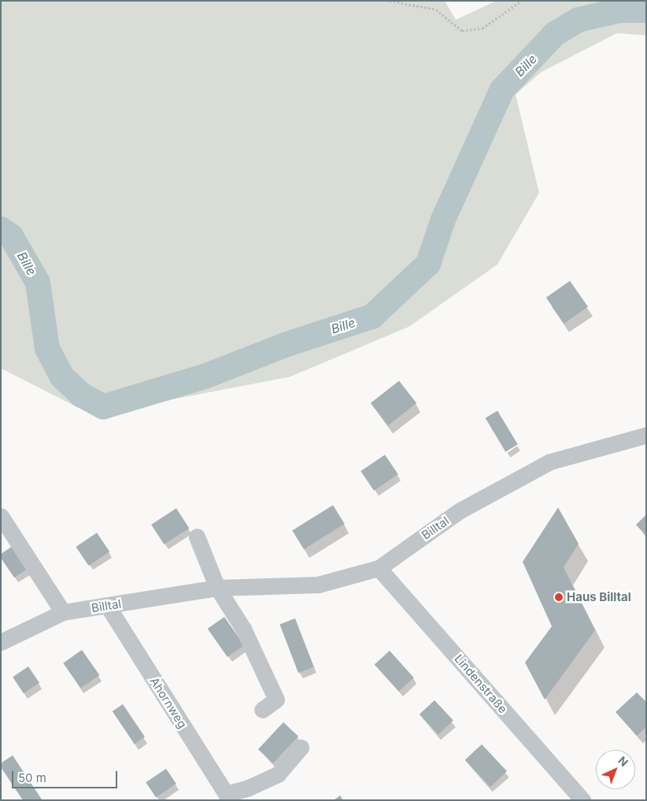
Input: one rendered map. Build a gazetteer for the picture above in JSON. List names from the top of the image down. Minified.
{"streets":{"street":["Billtal","Lindenstraße","Ahornweg"]},"crossings":[["Billtal","Lindenstraße"],["Billtal","Ahornweg"]],"water":["Bille"],"places":["Haus Billtal"],"scale_bar":"50 m","north":"top right"}
